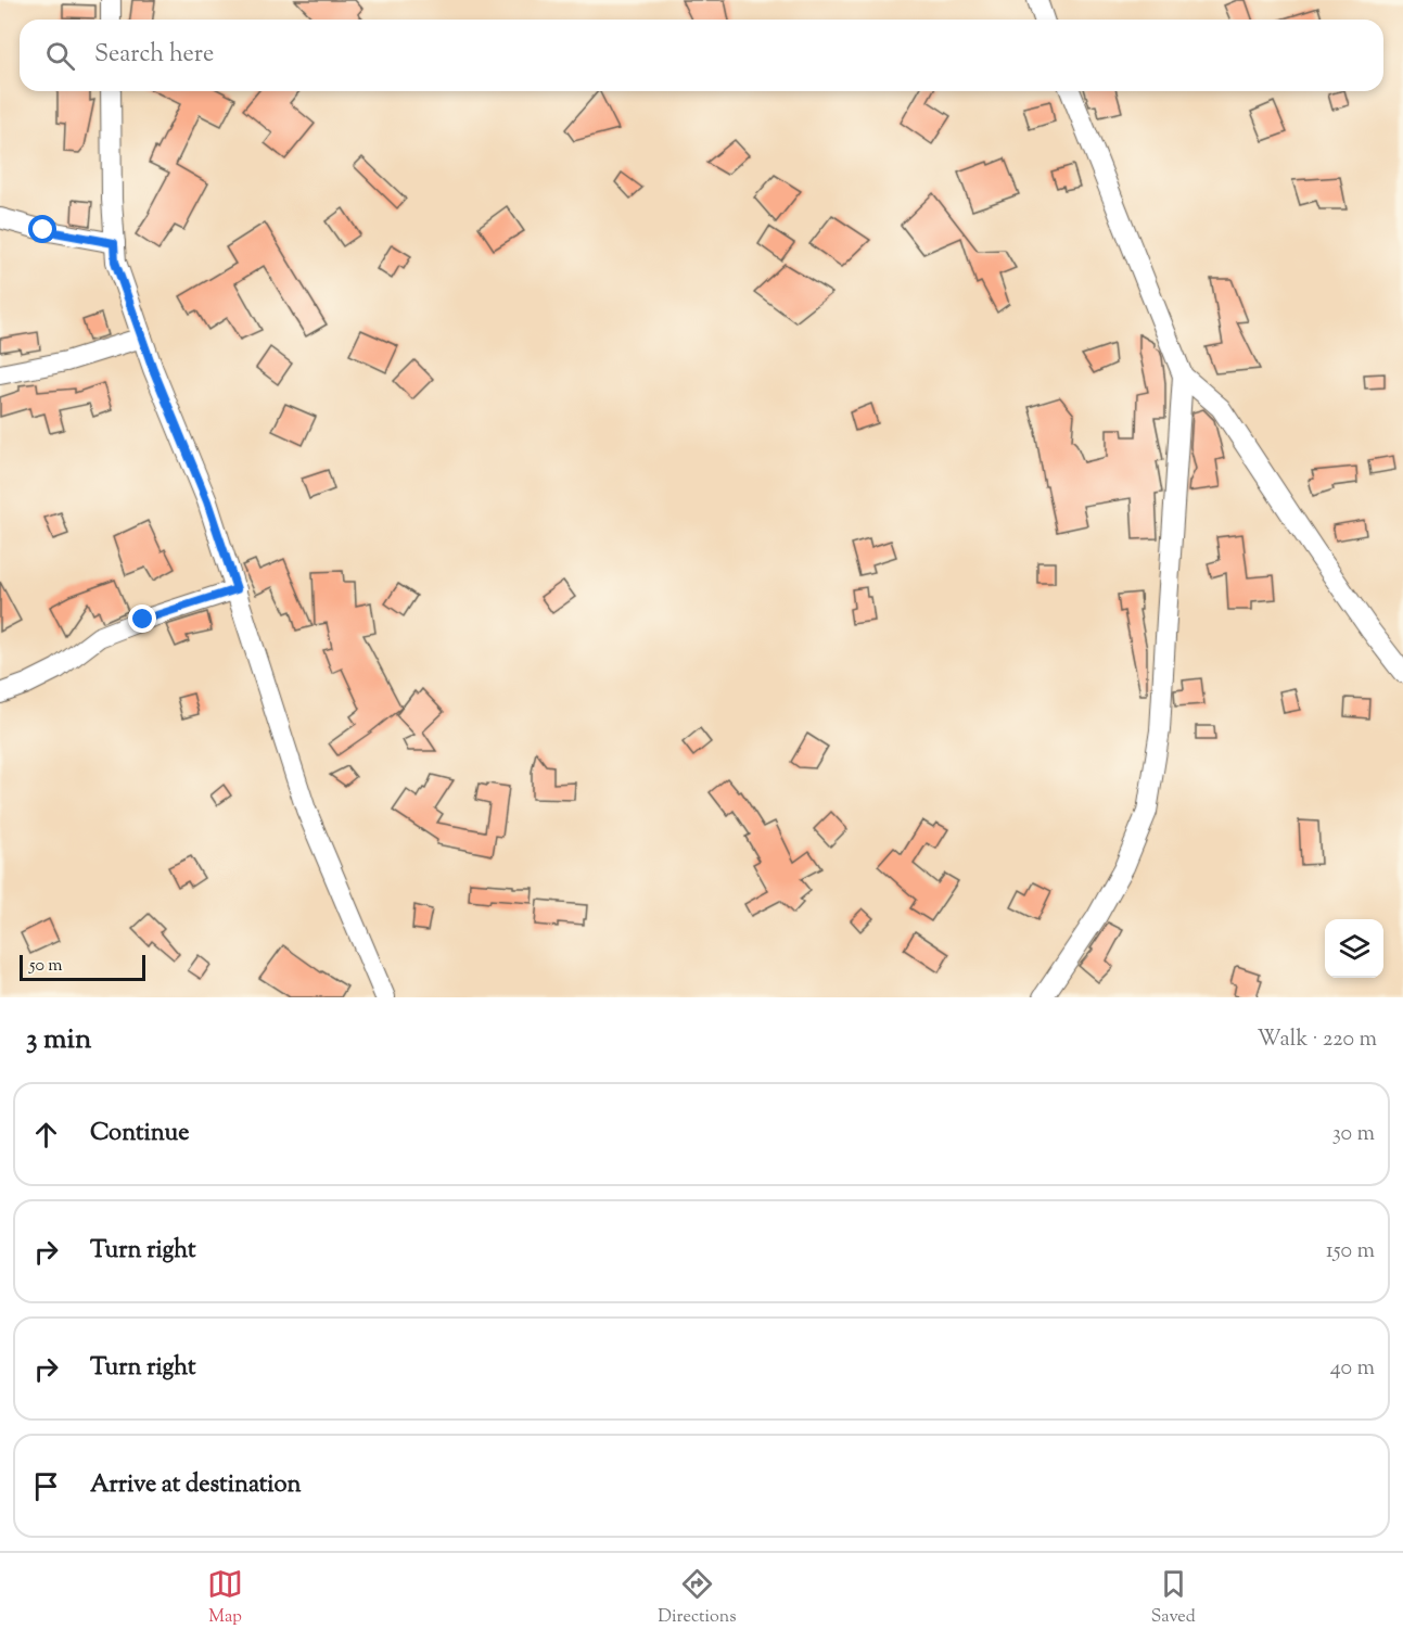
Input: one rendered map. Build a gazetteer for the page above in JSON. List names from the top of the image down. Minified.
{"scale_bar":"50 m","page":{"search":"Search here","scale":"50 m","heading":["3 min","Walk · 220 m"],"list":[["Continue","30 m"],["Turn right","150 m"],["Turn right","40 m"],"Arrive at destination"],"nav":["Map","Directions","Saved"]}}
